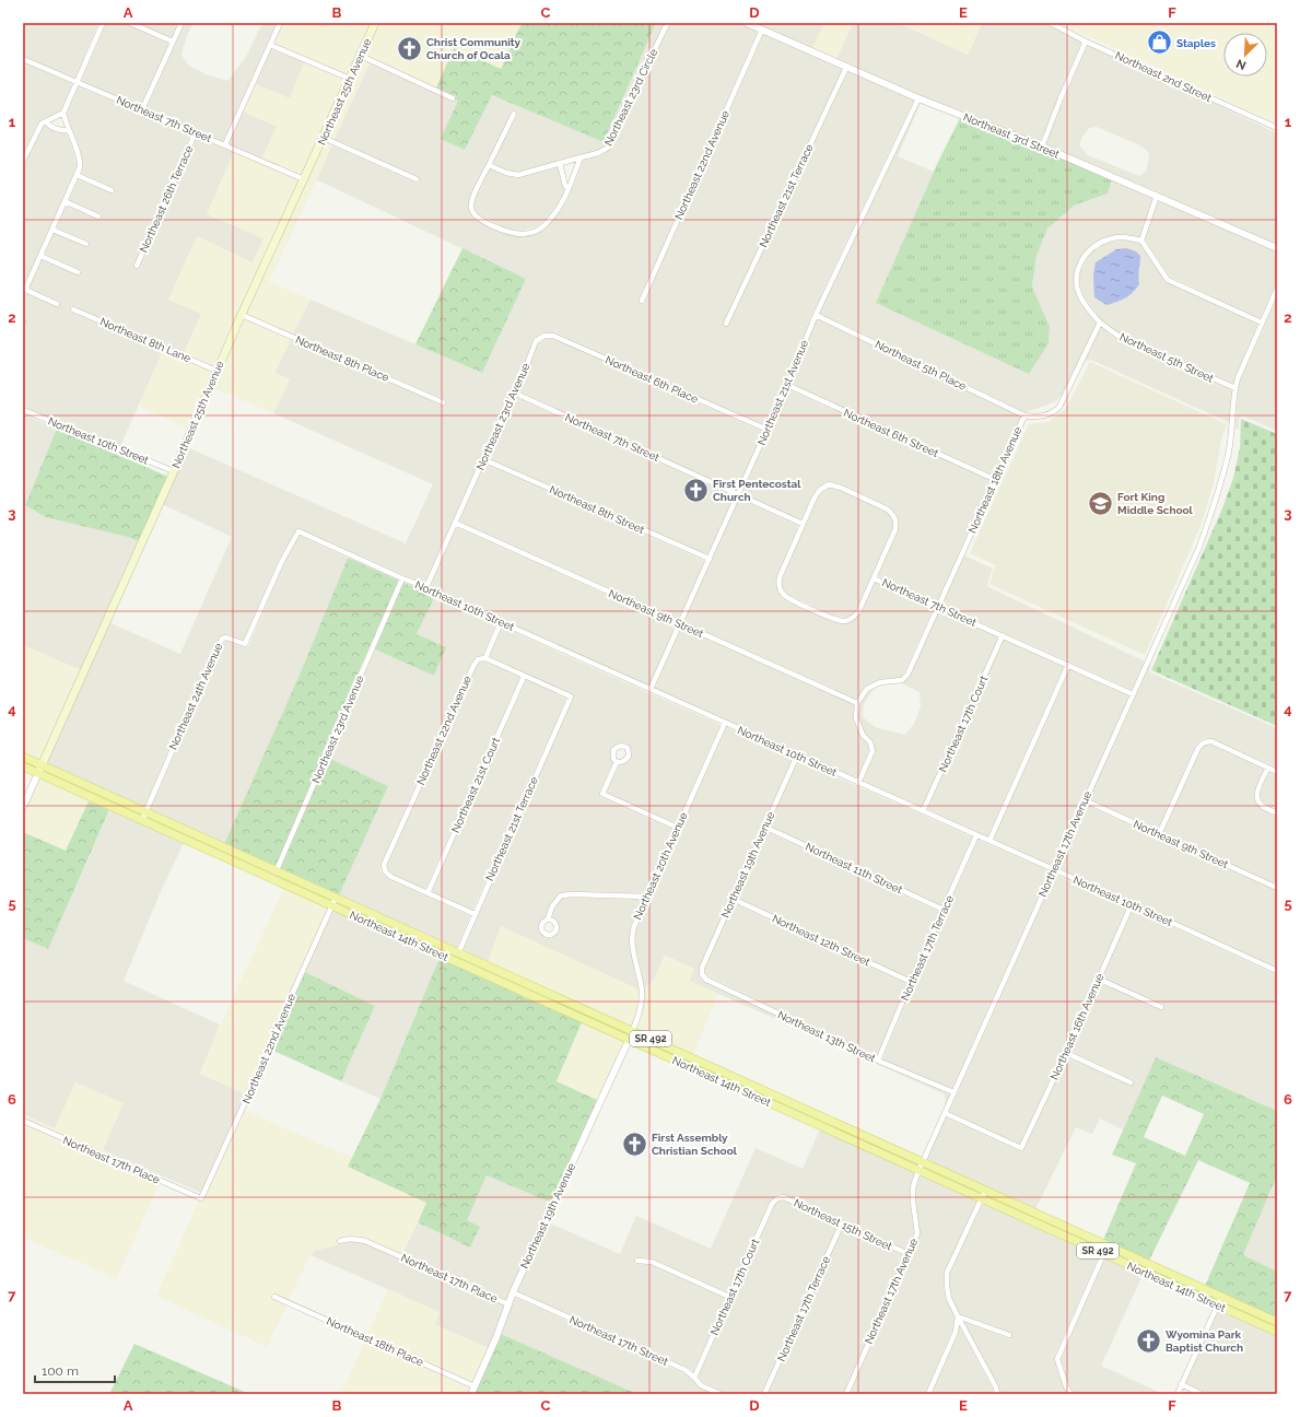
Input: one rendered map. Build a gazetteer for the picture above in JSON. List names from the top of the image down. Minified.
{"streets":{"main road":["Northeast 25th Avenue","Northeast 14th Street","SR 492"],"street":["Northeast 2nd Street","Northeast 23rd Circle","Northeast 7th Street","Northeast 3rd Street","Northeast 22nd Avenue","Northeast 21st Terrace","Northeast 26th Terrace","Northeast 8th Lane","Northeast 5th Street","Northeast 8th Place","Northeast 5th Place","Northeast 6th Place","Northeast 21st Avenue","Northeast 23rd Avenue","Northeast 6th Street","Northeast 10th Street","Northeast 18th Avenue","Northeast 8th Street","Northeast 9th Street","Northeast 24th Avenue","Northeast 17th Court","Northeast 21st Court","Northeast 17th Avenue","Northeast 19th Avenue","Northeast 20th Avenue","Northeast 11th Street","Northeast 12th Street","Northeast 17th Terrace","Northeast 16th Avenue","Northeast 13th Street","Northeast 17th Place","Northeast 15th Street","Northeast 17th Street","Northeast 18th Place"]},"crossings":[["Northeast 25th Avenue","Northeast 7th Street"],["Northeast 25th Avenue","Northeast 8th Lane"],["Northeast 25th Avenue","Northeast 8th Place"],["Northeast 25th Avenue","Northeast 10th Street"],["Northeast 25th Avenue","Northeast 14th Street"],["Northeast 7th Street","Northeast 26th Terrace"],["Northeast 7th Street","Northeast 21st Avenue"],["Northeast 7th Street","Northeast 23rd Avenue"],["Northeast 7th Street","Northeast 18th Avenue"],["Northeast 7th Street","Northeast 17th Court"],["Northeast 7th Street","Northeast 17th Avenue"],["Northeast 3rd Street","Northeast 22nd Avenue"],["Northeast 3rd Street","Northeast 21st Terrace"],["Northeast 3rd Street","Northeast 21st Avenue"],["Northeast 22nd Avenue","Northeast 10th Street"],["Northeast 22nd Avenue","Northeast 21st Court"],["Northeast 22nd Avenue","Northeast 14th Street"],["Northeast 22nd Avenue","Northeast 17th Place"],["Northeast 21st Terrace","Northeast 21st Court"],["Northeast 21st Terrace","Northeast 14th Street"],["Northeast 5th Street","Northeast 18th Avenue"],["Northeast 5th Street","Northeast 17th Avenue"],["Northeast 5th Place","Northeast 21st Avenue"],["Northeast 5th Place","Northeast 18th Avenue"],["Northeast 6th Place","Northeast 21st Avenue"],["Northeast 6th Place","Northeast 23rd Avenue"],["Northeast 21st Avenue","Northeast 6th Street"],["Northeast 21st Avenue","Northeast 10th Street"],["Northeast 21st Avenue","Northeast 8th Street"],["Northeast 21st Avenue","Northeast 9th Street"],["Northeast 23rd Avenue","Northeast 10th Street"],["Northeast 23rd Avenue","Northeast 8th Street"],["Northeast 23rd Avenue","Northeast 9th Street"],["Northeast 23rd Avenue","Northeast 14th Street"],["Northeast 6th Street","Northeast 18th Avenue"],["Northeast 10th Street","Northeast 24th Avenue"],["Northeast 10th Street","Northeast 17th Court"],["Northeast 10th Street","Northeast 17th Avenue"],["Northeast 10th Street","Northeast 19th Avenue"],["Northeast 10th Street","Northeast 20th Avenue"],["Northeast 10th Street","Northeast 17th Terrace"],["Northeast 10th Street","Northeast 16th Avenue"],["Northeast 18th Avenue","Northeast 9th Street"],["Northeast 9th Street","Northeast 17th Avenue"],["Northeast 24th Avenue","Northeast 14th Street"],["Northeast 17th Court","Northeast 15th Street"],["Northeast 17th Court","Northeast 17th Street"],["Northeast 17th Avenue","Northeast 14th Street"],["Northeast 17th Avenue","Northeast 16th Avenue"],["Northeast 17th Avenue","Northeast 13th Street"],["Northeast 17th Avenue","Northeast 15th Street"],["Northeast 19th Avenue","Northeast 20th Avenue"],["Northeast 19th Avenue","Northeast 11th Street"],["Northeast 19th Avenue","Northeast 14th Street"],["Northeast 19th Avenue","Northeast 12th Street"],["Northeast 19th Avenue","Northeast 13th Street"],["Northeast 19th Avenue","Northeast 17th Place"],["Northeast 19th Avenue","Northeast 17th Street"],["Northeast 19th Avenue","Northeast 18th Place"],["Northeast 20th Avenue","Northeast 14th Street"],["Northeast 11th Street","Northeast 17th Terrace"],["Northeast 12th Street","Northeast 17th Terrace"],["Northeast 17th Terrace","Northeast 13th Street"],["Northeast 17th Terrace","Northeast 15th Street"]],"places":{"shop":["Staples"],"church":["Christ Community Church of Ocala","First Pentecostal Church","First Assembly Christian School","Wyomina Park Baptist Church"],"school or university":["Fort King Middle School"]},"scale_bar":"100 m","north":"bottom left","grid":{"columns":["A","B","C","D","E","F"],"rows":["1","2","3","4","5","6","7"]}}
